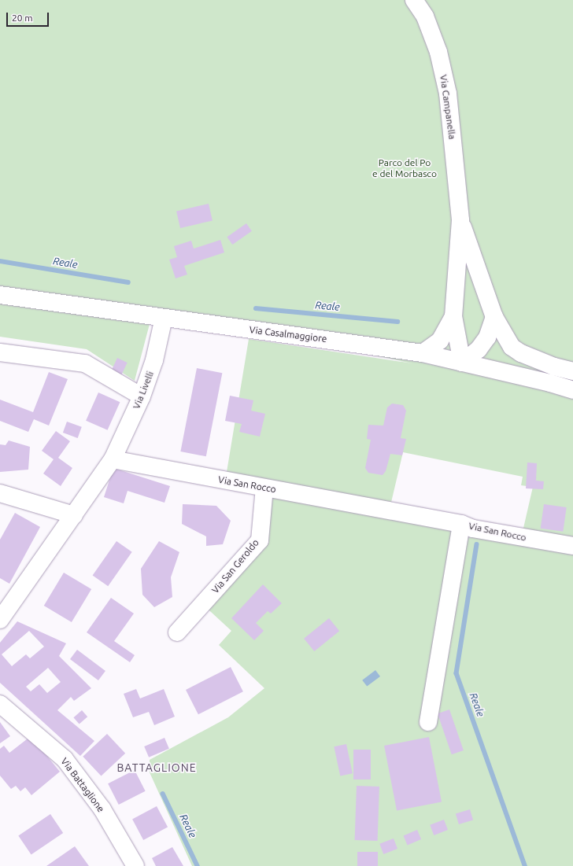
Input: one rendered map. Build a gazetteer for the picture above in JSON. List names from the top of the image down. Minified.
{"streets":{"street":["Via Campanella","Via Casalmaggiore","Via Livelli","Via San Rocco","Via San Geroldo","Via Battaglione"]},"crossings":[["Via Campanella","Via Casalmaggiore"],["Via Casalmaggiore","Via Livelli"],["Via Livelli","Via San Rocco"],["Via San Rocco","Via San Geroldo"]],"districts":["BATTAGLIONE"],"water":["Reale"],"parks":["Parco del Po e del Morbasco"],"scale_bar":"20 m"}
